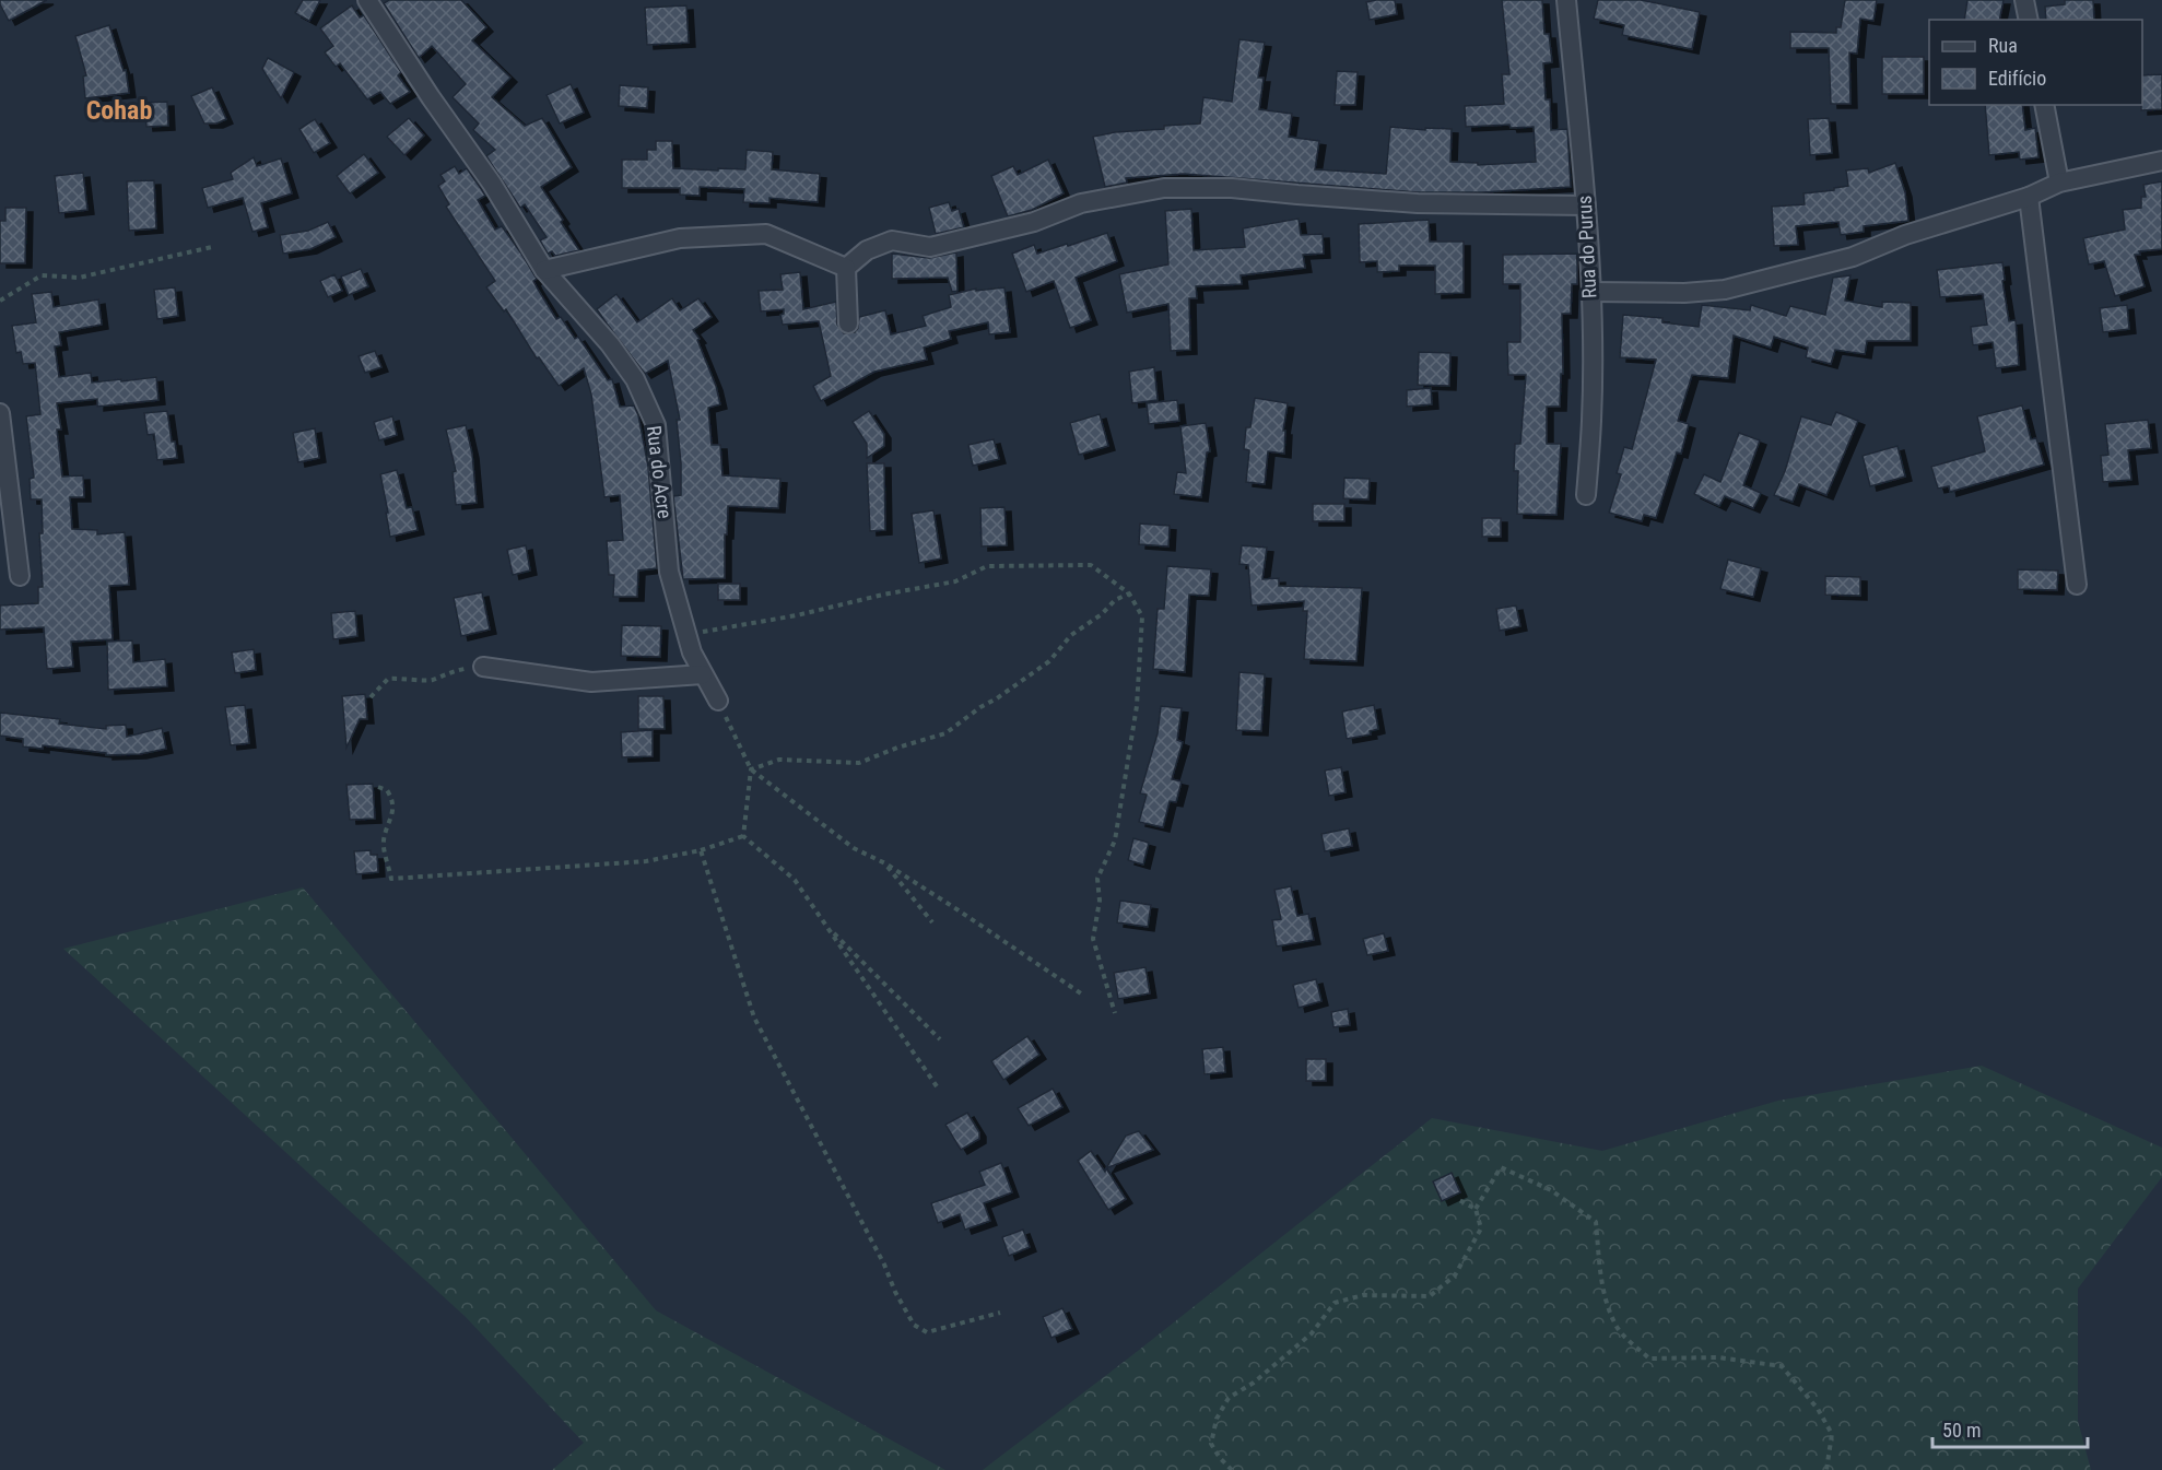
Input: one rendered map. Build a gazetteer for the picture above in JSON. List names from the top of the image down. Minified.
{"streets":{"street":["Rua do Purus","Rua do Acre"]},"districts":["Cohab"],"legend":["Rua","Edifício"],"scale_bar":"50 m"}
